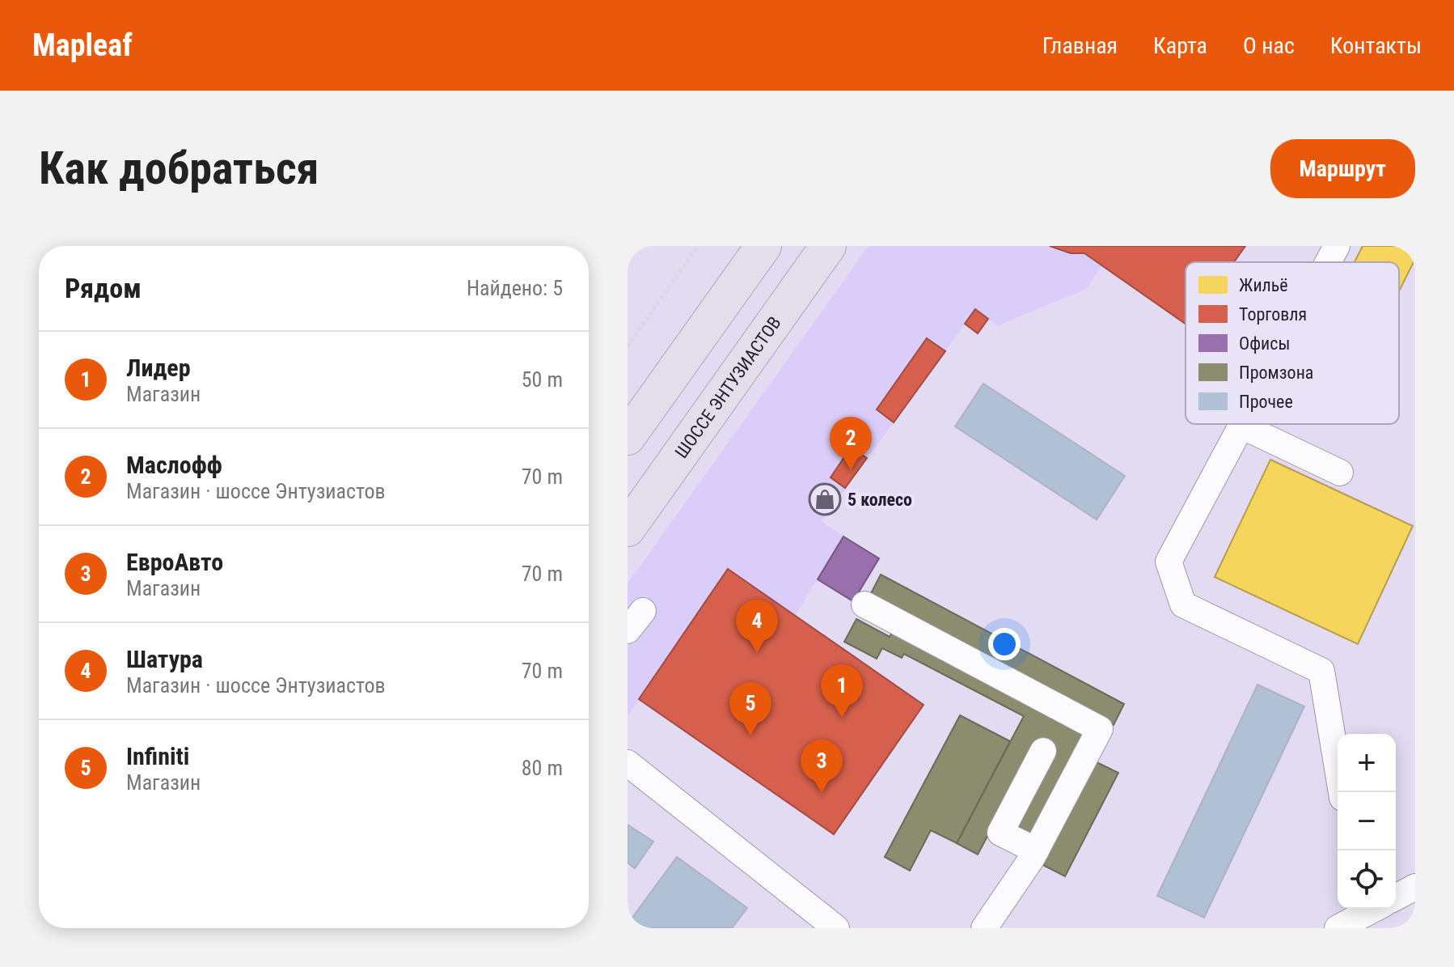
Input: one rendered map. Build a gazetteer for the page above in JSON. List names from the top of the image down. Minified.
{"streets":{"highway":["ШОССЕ ЭНТУЗИАСТОВ"]},"places":{"shop":["5 колесо"]},"legend":["Жильё","Торговля","Офисы","Промзона","Прочее"],"page":{"header":"Mapleaf","nav":["Главная","Карта","О нас","Контакты"],"buttons":"Маршрут","title":"Как добраться","heading":["Рядом","Найдено: 5"],"list":[{"mark":"1","name":"Лидер","note":"Магазин","value":"50 m"},{"mark":"2","name":"Маслофф","note":"Магазин · шоссе Энтузиастов","value":"70 m"},{"mark":"3","name":"ЕвроАвто","note":"Магазин","value":"70 m"},{"mark":"4","name":"Шатура","note":"Магазин · шоссе Энтузиастов","value":"70 m"},{"mark":"5","name":"Infiniti","note":"Магазин","value":"80 m"}],"pins":["2","4","1","5","3"],"map_buttons":["+","−"]}}
